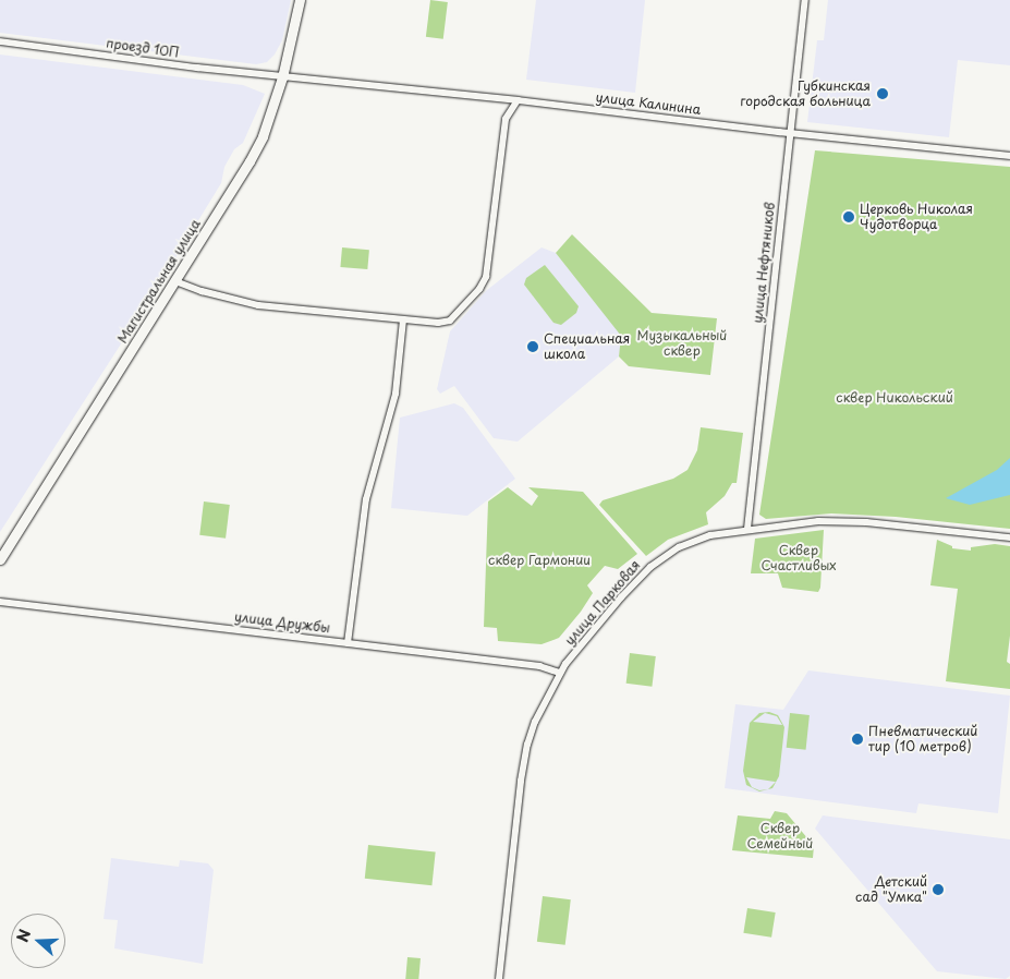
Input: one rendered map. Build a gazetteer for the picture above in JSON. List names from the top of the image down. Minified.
{"streets":{"main road":["Магистральная улица"],"street":["проезд 10П","улица Калинина","улица Нефтяников","улица Парковая","улица Дружбы"]},"crossings":[["проезд 10П","улица Калинина"],["проезд 10П","Магистральная улица"],["улица Калинина","улица Нефтяников"],["улица Калинина","Магистральная улица"],["улица Нефтяников","улица Парковая"],["улица Парковая","улица Дружбы"]],"parks":["Музыкальный сквер","сквер Никольский","Сквер Счастливых","сквер Гармонии","Сквер Семейный"],"places":["Губкинская городская больница","Церковь Николая Чудотворца","Специальная школа","Пневматический тир (10 метров)","Детский сад \"Умка\""],"north":"left"}
